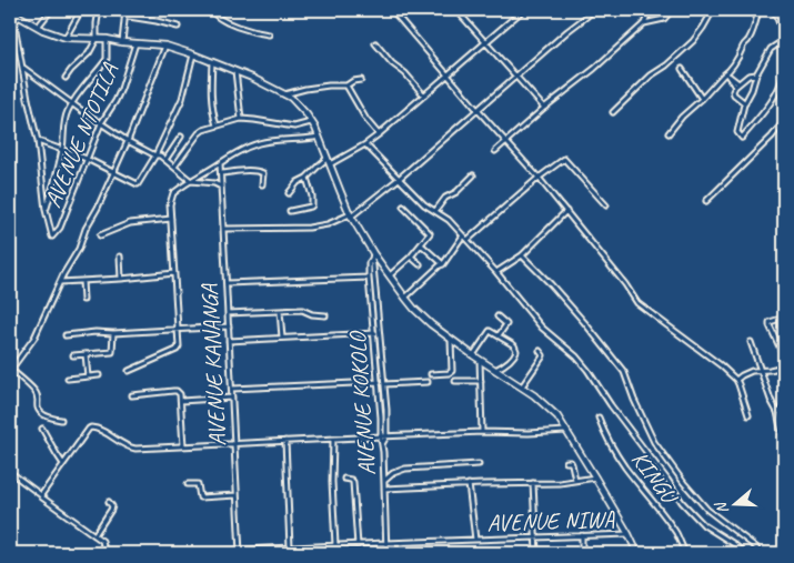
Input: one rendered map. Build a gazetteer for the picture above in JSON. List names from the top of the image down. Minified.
{"streets":{"street":["AVENUE NTOTILA","AVENUE KANANGA","AVENUE KOKOLO","KINGU","AVENUE NIWA"]},"crossings":[["AVENUE KANANGA","AVENUE NIWA"],["AVENUE KOKOLO","AVENUE NIWA"]],"north":"left"}
